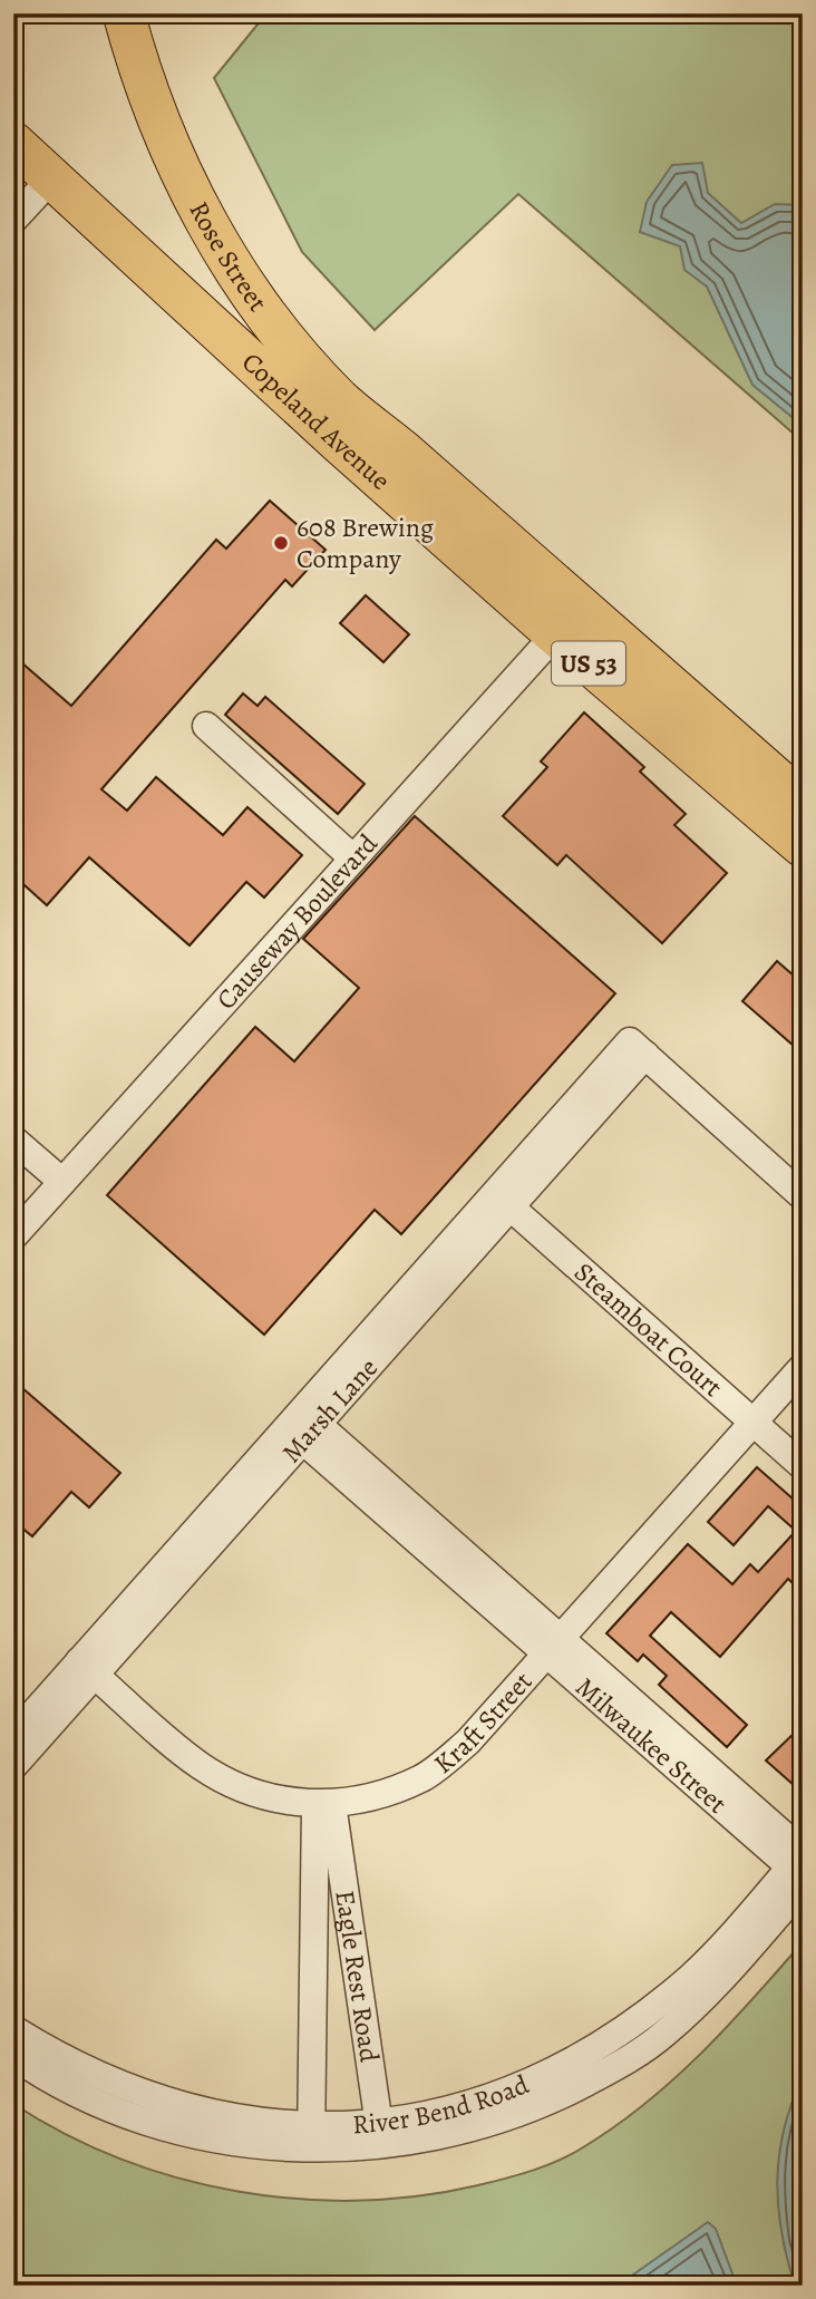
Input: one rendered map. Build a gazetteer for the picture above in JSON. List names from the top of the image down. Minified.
{"streets":{"highway":["Rose Street","Copeland Avenue","US 53"],"street":["Causeway Boulevard","Steamboat Court","Marsh Lane","Kraft Street","Milwaukee Street","Eagle Rest Road","River Bend Road"]},"crossings":[["Rose Street","Copeland Avenue"],["Copeland Avenue","Causeway Boulevard"],["Steamboat Court","Marsh Lane"],["Steamboat Court","Kraft Street"],["Marsh Lane","Kraft Street"],["Marsh Lane","Milwaukee Street"],["Kraft Street","Milwaukee Street"],["Kraft Street","Eagle Rest Road"],["Milwaukee Street","River Bend Road"],["Eagle Rest Road","River Bend Road"]],"places":["608 Brewing Company"]}
